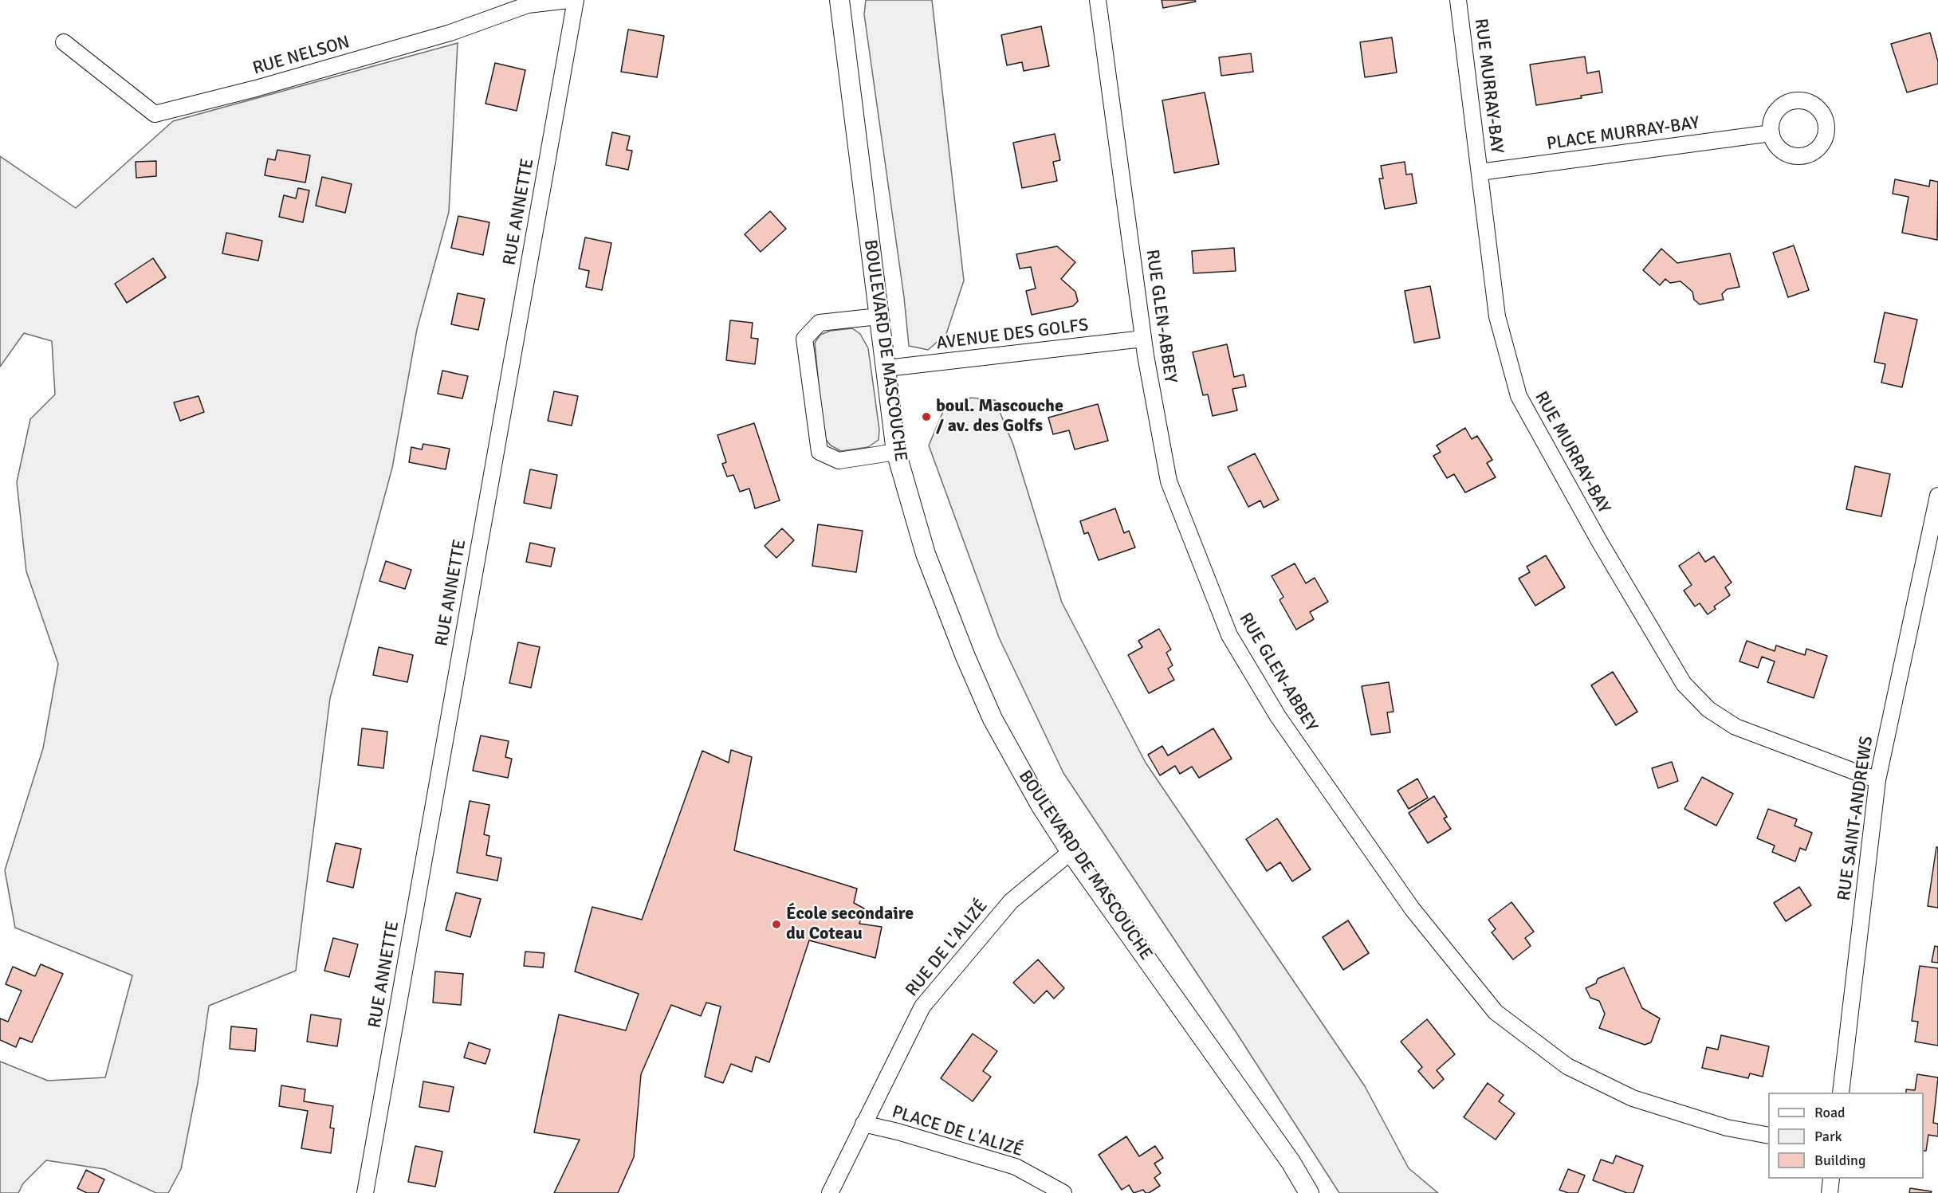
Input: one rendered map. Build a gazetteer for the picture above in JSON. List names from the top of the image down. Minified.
{"streets":{"street":["RUE NELSON","RUE MURRAY-BAY","PLACE MURRAY-BAY","RUE ANNETTE","RUE GLEN-ABBEY","AVENUE DES GOLFS","BOULEVARD DE MASCOUCHE","RUE SAINT-ANDREWS","RUE DE L'ALIZÉ","PLACE DE L'ALIZÉ"]},"crossings":[["RUE MURRAY-BAY","PLACE MURRAY-BAY"],["RUE MURRAY-BAY","RUE SAINT-ANDREWS"],["RUE GLEN-ABBEY","AVENUE DES GOLFS"],["AVENUE DES GOLFS","BOULEVARD DE MASCOUCHE"],["BOULEVARD DE MASCOUCHE","RUE DE L'ALIZÉ"],["RUE DE L'ALIZÉ","PLACE DE L'ALIZÉ"]],"places":["boul. Mascouche / av. des Golfs","École secondaire du Coteau"],"legend":["Road","Park","Building"]}
